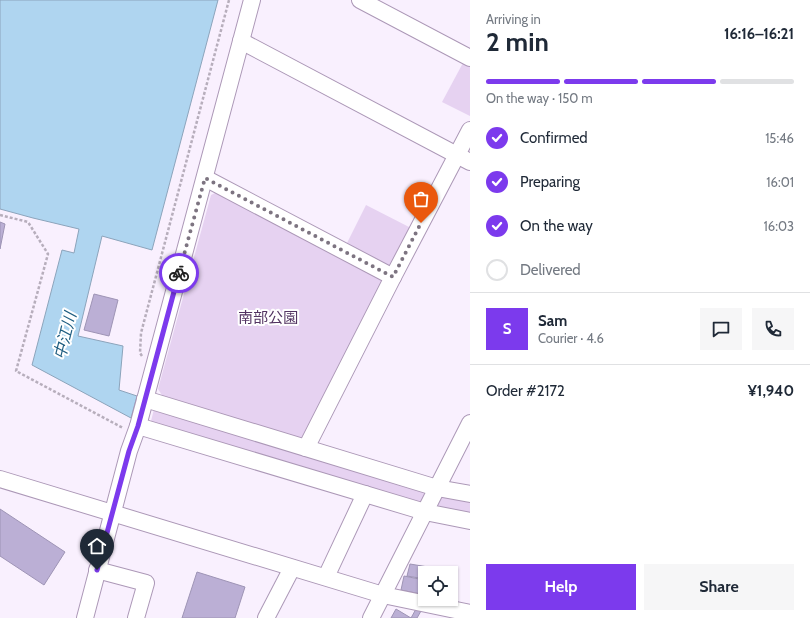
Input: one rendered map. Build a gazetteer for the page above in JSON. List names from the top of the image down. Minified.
{"water":["中江川"],"parks":["南部公園"],"page":{"heading":["2 min","Arriving in","16:16–16:21"],"panel":["Sam","Courier · 4.6","Order #2172","¥1,940"],"bar":"On the way · 150 m","list":[["Confirmed","15:46"],["Preparing","16:01"],["On the way","16:03"],"Delivered"],"round":"S","buttons":["Help","Share"]}}
